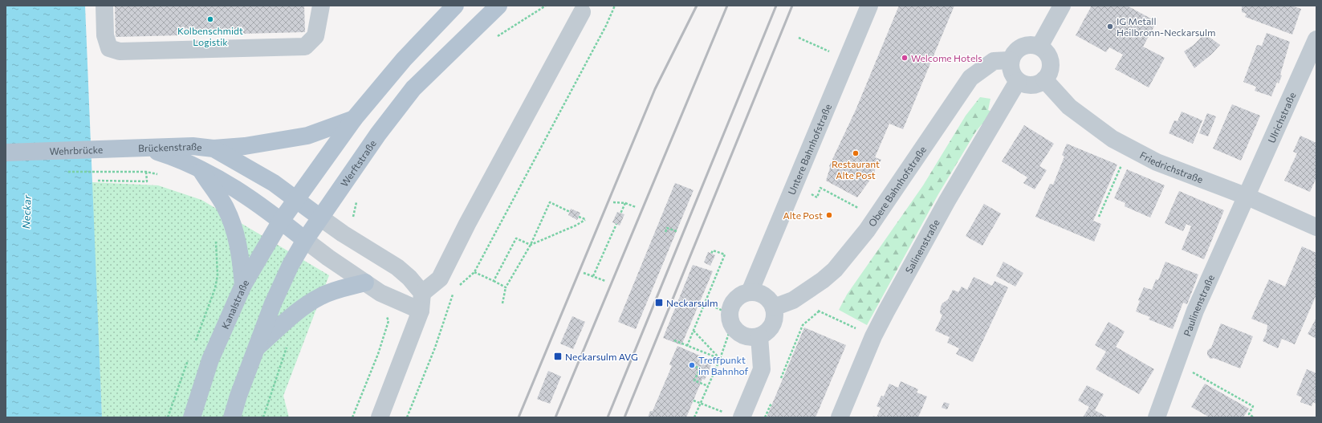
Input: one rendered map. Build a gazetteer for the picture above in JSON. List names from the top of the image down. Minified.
{"streets":{"main road":["Wehrbrücke","Brückenstraße","Werftstraße","Kanalstraße"],"street":["Ulrichstraße","Untere Bahnhofstraße","Friedrichstraße","Obere Bahnhofstraße","Salinenstraße","Paulinenstraße"]},"crossings":[["Ulrichstraße","Friedrichstraße"],["Ulrichstraße","Paulinenstraße"],["Untere Bahnhofstraße","Obere Bahnhofstraße"],["Wehrbrücke","Brückenstraße"],["Brückenstraße","Werftstraße"],["Brückenstraße","Kanalstraße"],["Friedrichstraße","Obere Bahnhofstraße"],["Friedrichstraße","Salinenstraße"],["Friedrichstraße","Paulinenstraße"],["Obere Bahnhofstraße","Salinenstraße"]],"water":["Neckar"],"places":{"other":["Kolbenschmidt Logistik","IG Metall Heilbronn-Neckarsulm","Welcome Hotels","Restaurant Alte Post","Alte Post","Treffpunkt im Bahnhof"],"transit":["Neckarsulm","Neckarsulm AVG"]}}
